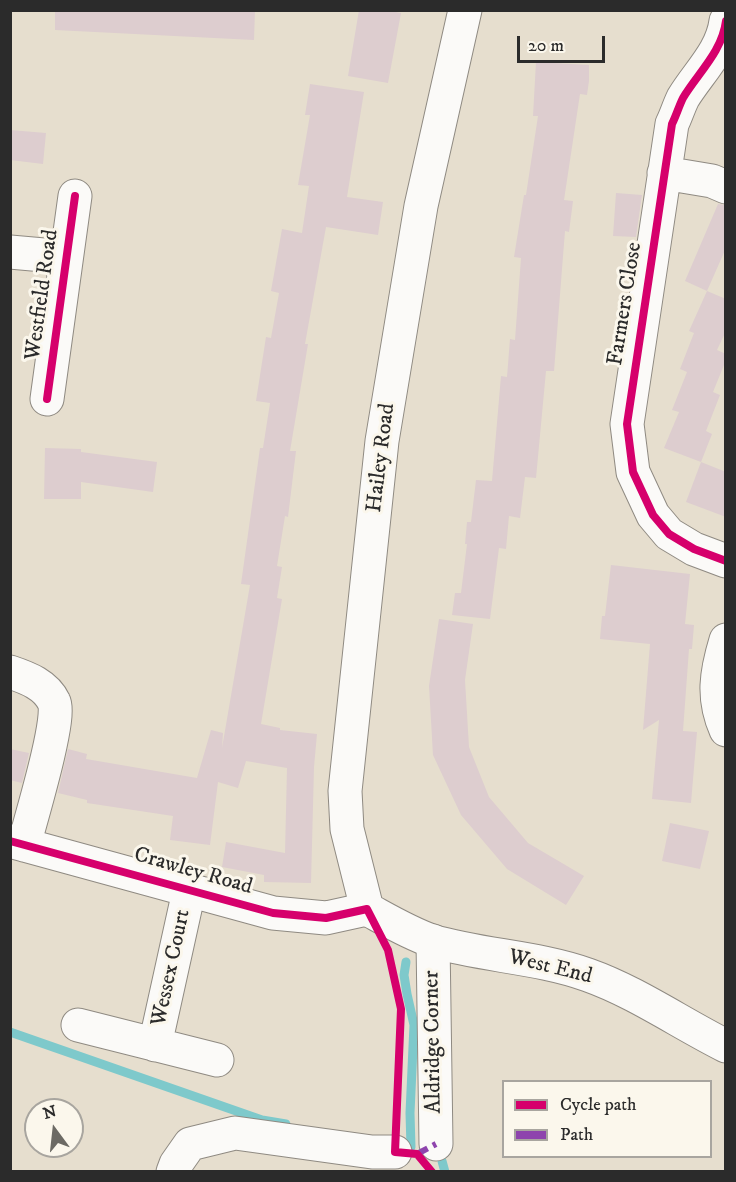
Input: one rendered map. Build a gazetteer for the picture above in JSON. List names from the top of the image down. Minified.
{"streets":{"street":["Westfield Road","Farmers Close","Hailey Road","Crawley Road","Wessex Court","West End","Aldridge Corner"]},"crossings":[["Hailey Road","Crawley Road"],["Hailey Road","West End"],["Crawley Road","Wessex Court"],["Crawley Road","West End"],["West End","Aldridge Corner"]],"legend":["Cycle path","Path"],"scale_bar":"20 m","north":"top"}
